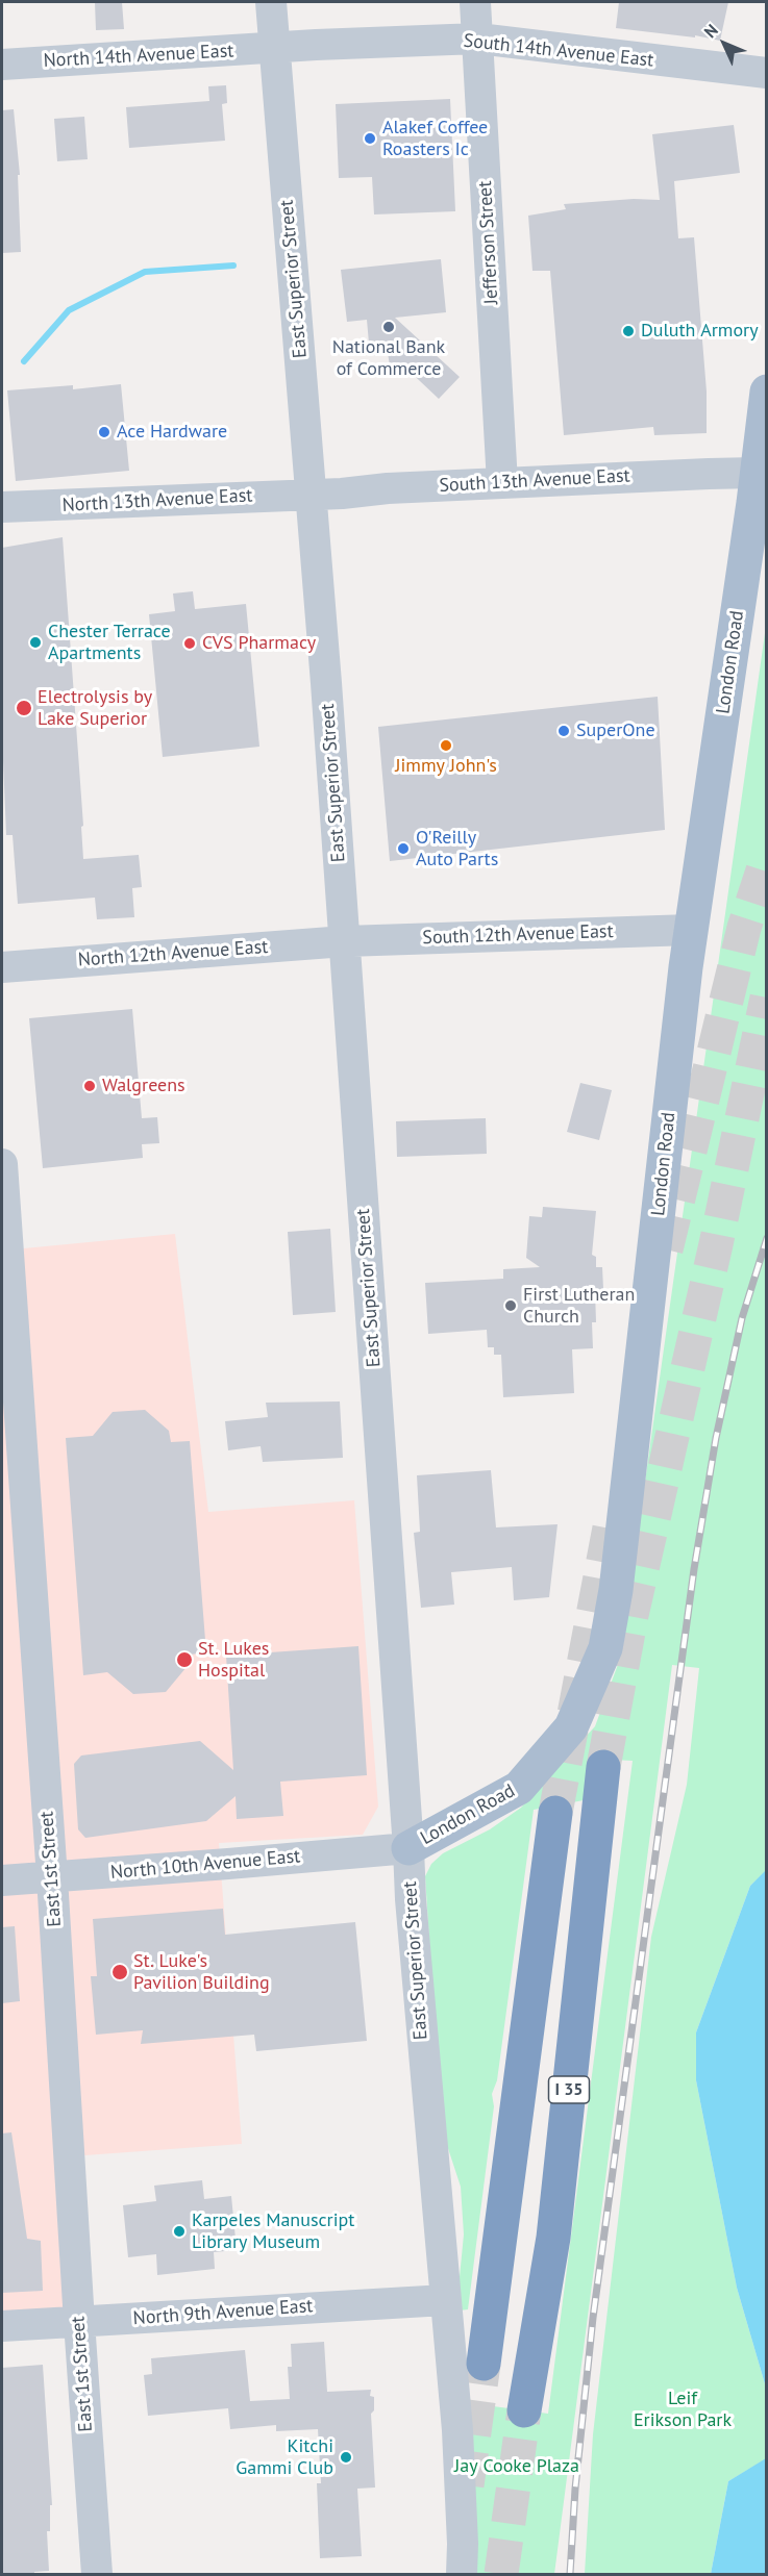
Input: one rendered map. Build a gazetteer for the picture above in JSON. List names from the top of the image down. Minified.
{"streets":{"highway":["I 35"],"main road":["London Road"],"street":["South 14th Avenue East","North 14th Avenue East","Jefferson Street","East Superior Street","South 13th Avenue East","North 13th Avenue East","South 12th Avenue East","North 12th Avenue East","North 10th Avenue East","East 1st Street","North 9th Avenue East"]},"crossings":[["South 14th Avenue East","North 14th Avenue East"],["South 14th Avenue East","Jefferson Street"],["South 14th Avenue East","East Superior Street"],["North 14th Avenue East","East Superior Street"],["Jefferson Street","South 13th Avenue East"],["East Superior Street","South 13th Avenue East"],["East Superior Street","North 13th Avenue East"],["East Superior Street","London Road"],["East Superior Street","South 12th Avenue East"],["East Superior Street","North 12th Avenue East"],["East Superior Street","North 10th Avenue East"],["East Superior Street","North 9th Avenue East"],["South 13th Avenue East","North 13th Avenue East"],["South 13th Avenue East","London Road"],["London Road","South 12th Avenue East"],["London Road","North 10th Avenue East"],["South 12th Avenue East","North 12th Avenue East"],["North 10th Avenue East","East 1st Street"],["East 1st Street","North 9th Avenue East"]],"parks":["Leif Erikson Park","Jay Cooke Plaza"],"places":["Alakef Coffee Roasters Ic","National Bank of Commerce","Duluth Armory","Ace Hardware","Chester Terrace Apartments","CVS Pharmacy","Electrolysis by Lake Superior","SuperOne","Jimmy John's","O'Reilly Auto Parts","Walgreens","First Lutheran Church","St. Lukes Hospital","St. Luke's Pavilion Building","Karpeles Manuscript Library Museum","Kitchi Gammi Club"],"north":"top left"}
